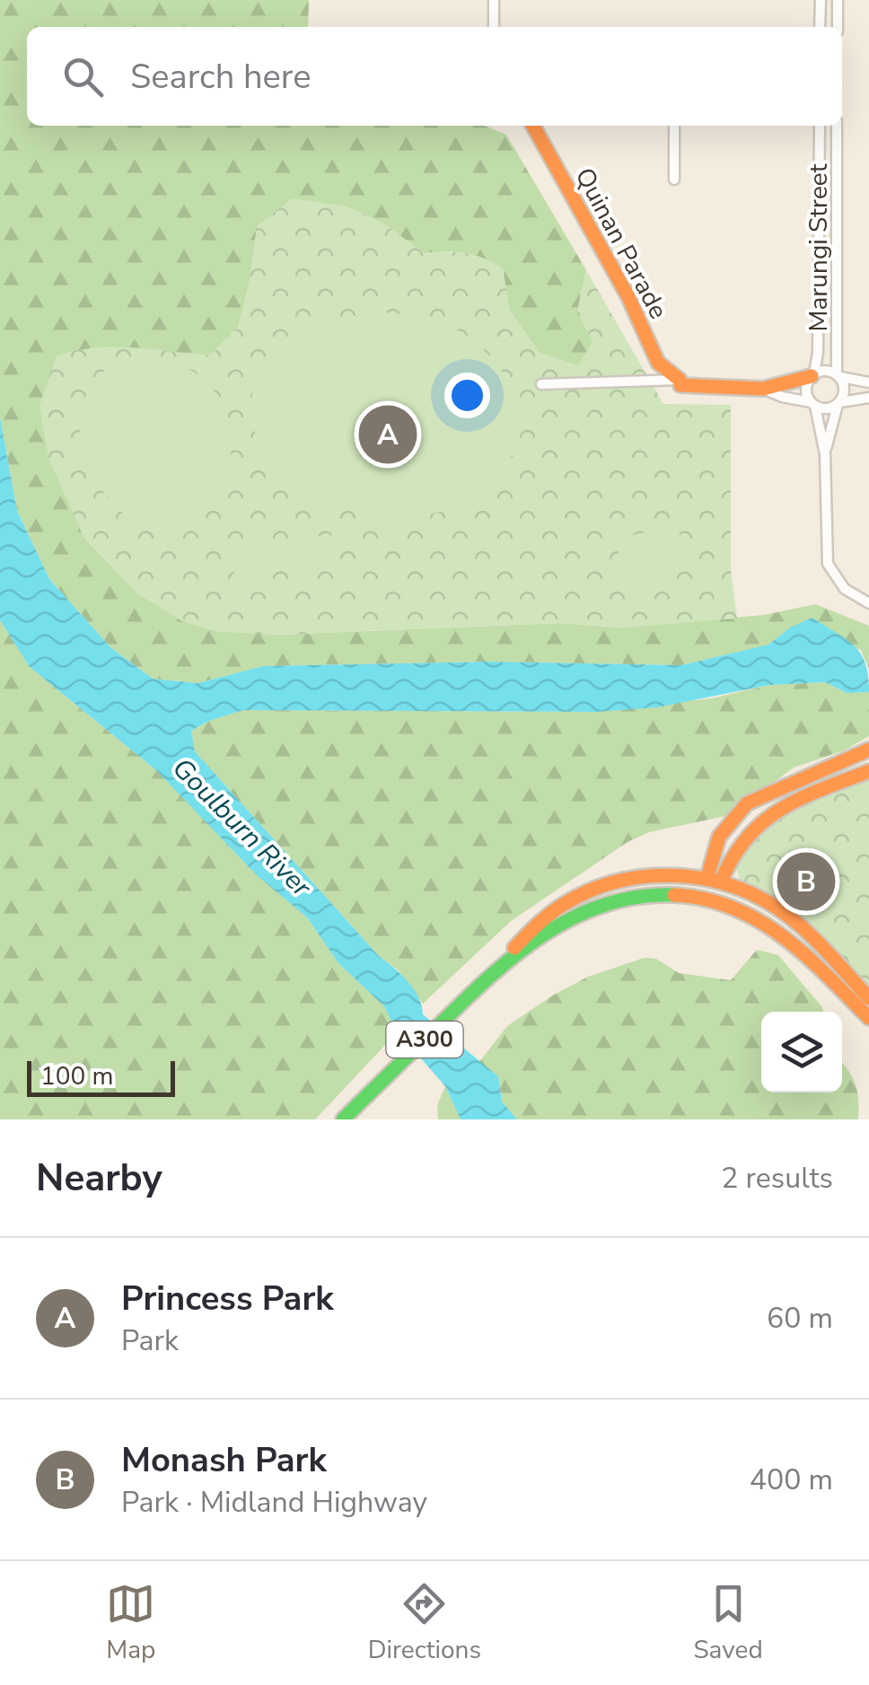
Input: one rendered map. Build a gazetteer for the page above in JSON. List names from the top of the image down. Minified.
{"streets":{"main road":["Quinan Parade","A300"],"street":["Marungi Street"]},"water":["Goulburn River"],"scale_bar":"100 m","page":{"search":"Search here","pins":["A","B"],"scale":"100 m","heading":["Nearby","2 results"],"list":[{"mark":"A","name":"Princess Park","note":"Park","value":"60 m"},{"mark":"B","name":"Monash Park","note":"Park · Midland Highway","value":"400 m"}],"nav":["Map","Directions","Saved"]}}
